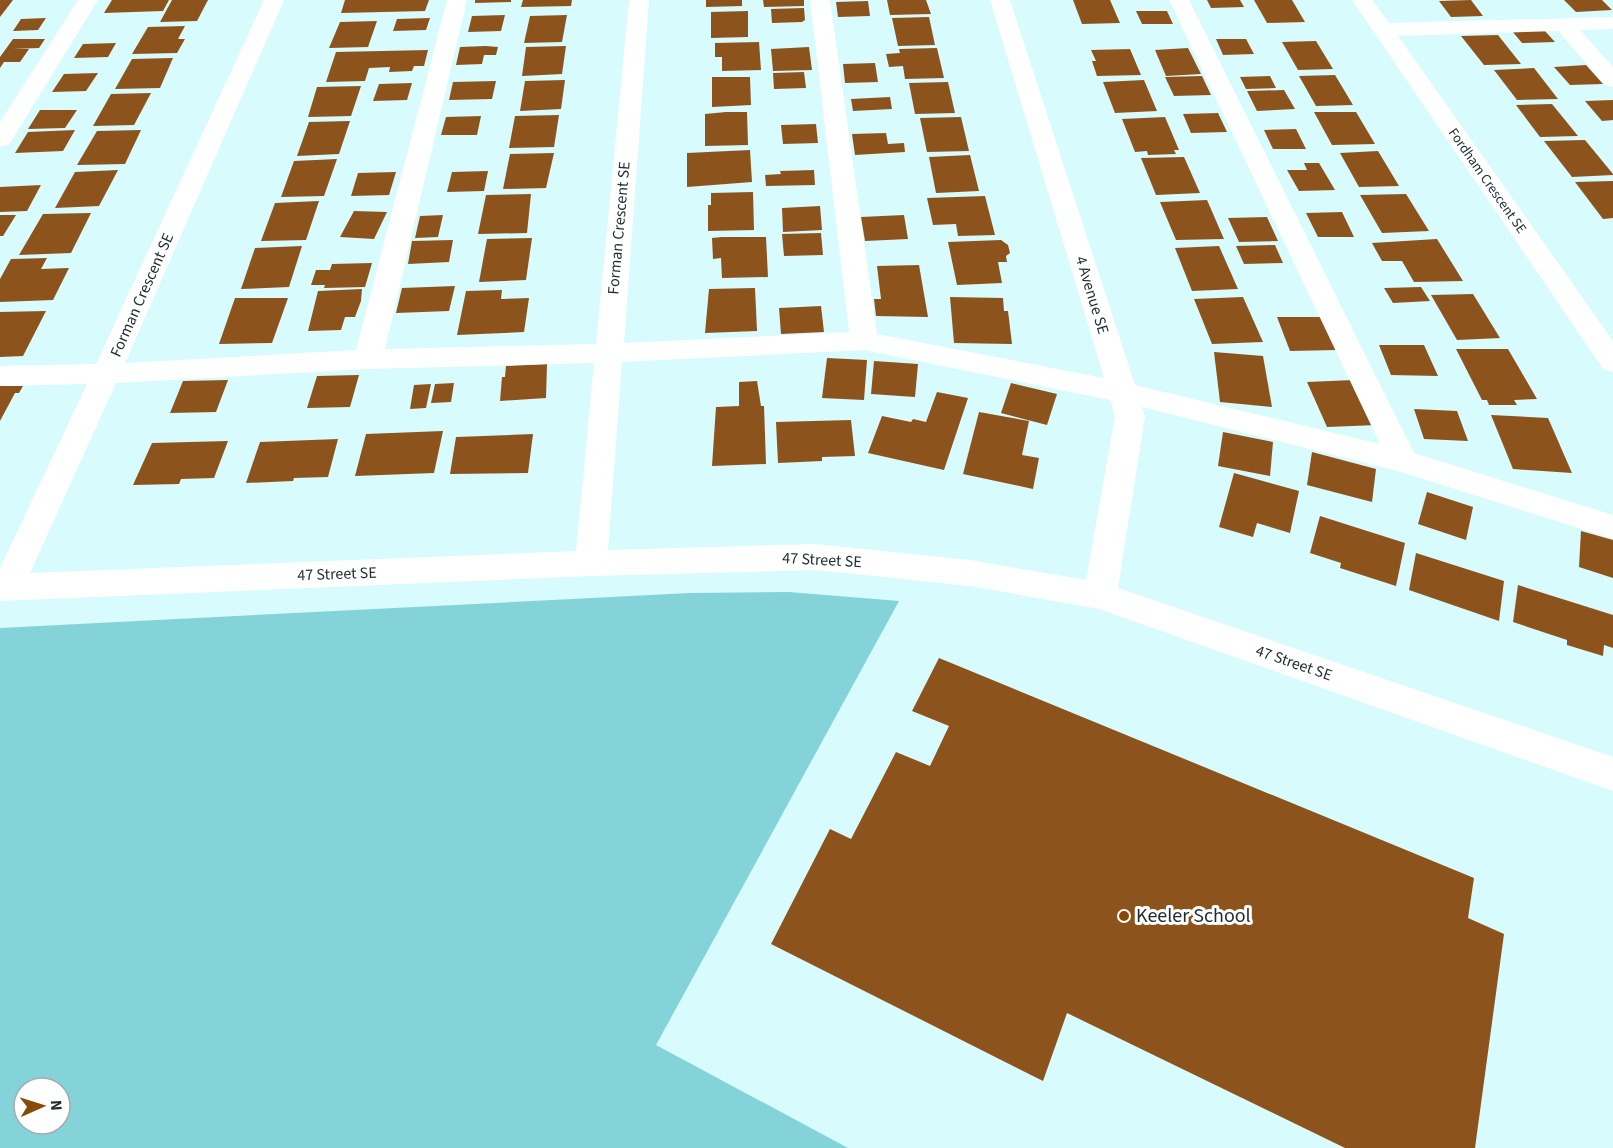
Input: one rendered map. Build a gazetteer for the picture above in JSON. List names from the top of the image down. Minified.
{"streets":{"street":["Fordham Crescent SE","Forman Crescent SE","4 Avenue SE","47 Street SE"]},"crossings":[["Forman Crescent SE","47 Street SE"],["4 Avenue SE","47 Street SE"]],"places":["Keeler School"],"north":"right"}
